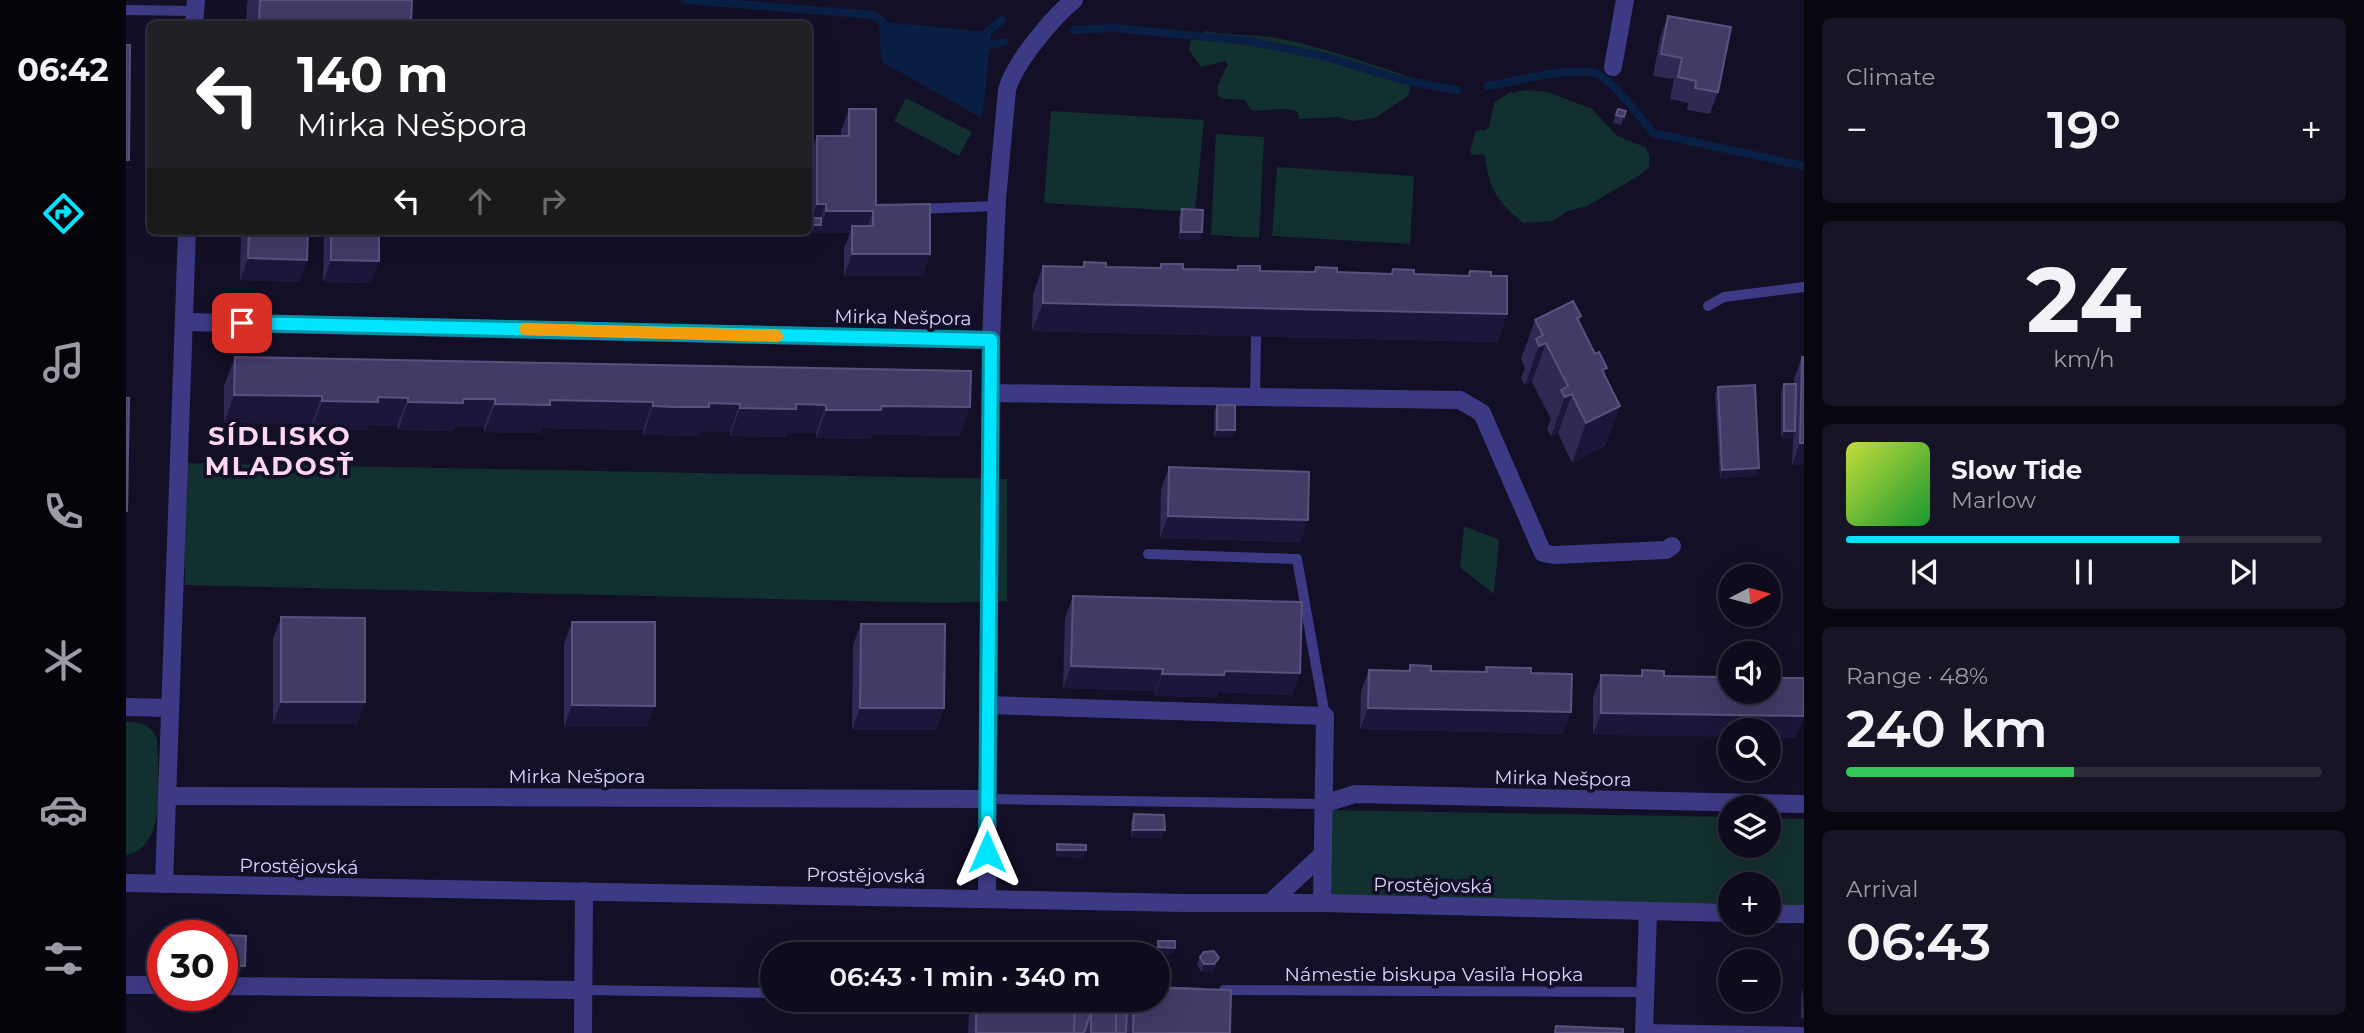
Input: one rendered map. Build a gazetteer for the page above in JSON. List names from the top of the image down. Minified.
{"streets":{"street":["Mirka Nešpora","Prostějovská"],"lane":["Námestie biskupa Vasiľa Hopka"]},"crossings":[["Mirka Nešpora","Prostějovská"]],"districts":["SÍDLISKO MLADOSŤ"],"north":"right","page":{"tabs":"06:42","tile":["Climate",["24","km/h"],["Range · 48%","240 km"],["Arrival","06:43"]],"turn":["140 m","Mirka Nešpora"],"heat":["−","19°","+"],"song":["Slow Tide","Marlow"],"map_buttons":["+","−"],"limit":"30","trip":"06:43 · 1 min · 340 m"}}
